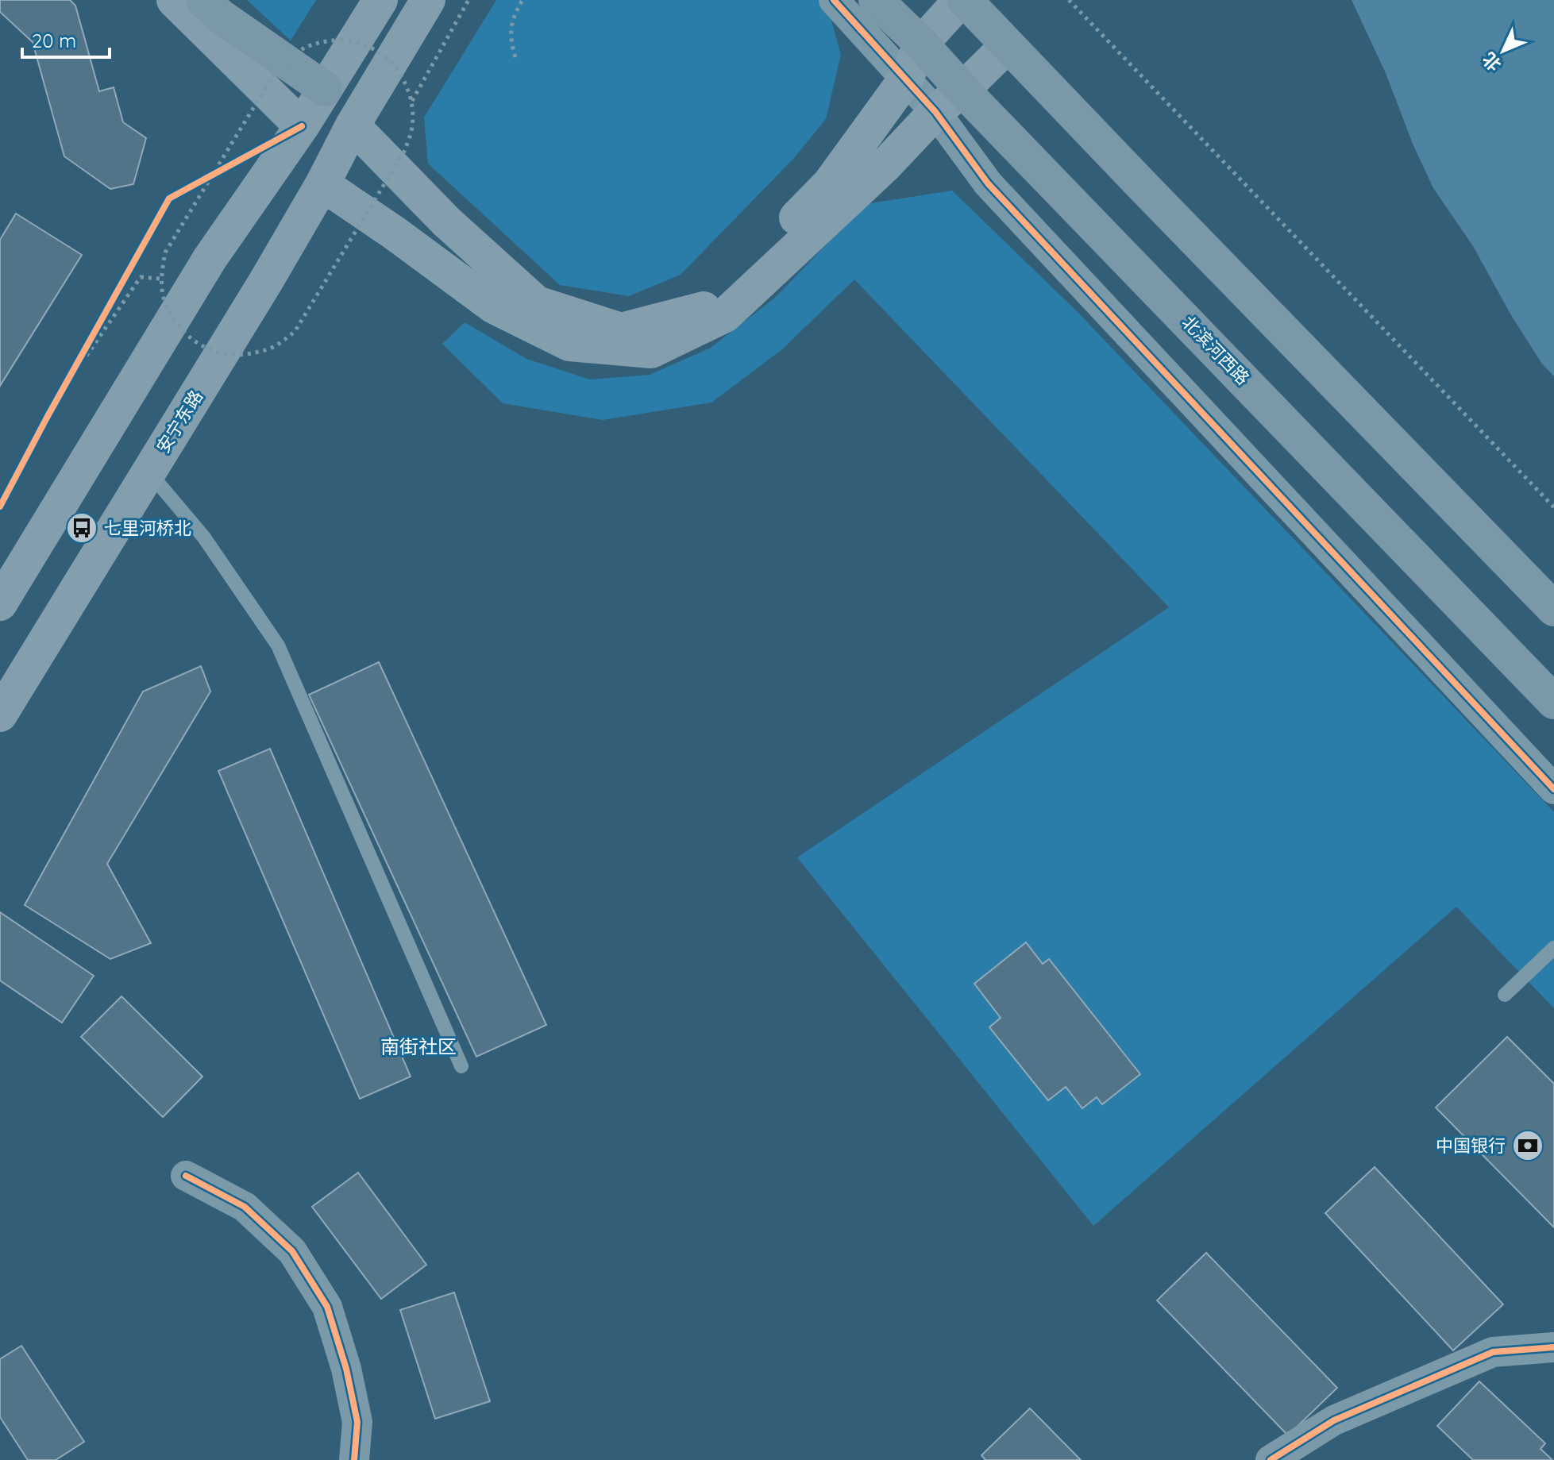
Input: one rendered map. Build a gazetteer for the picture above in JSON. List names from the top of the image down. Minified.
{"streets":{"main road":["北滨河西路","安宁东路"]},"districts":["南街社区"],"places":{"bus stop":["七里河桥北"],"bank":["中国银行"]},"scale_bar":"20 m","north":"bottom left"}
